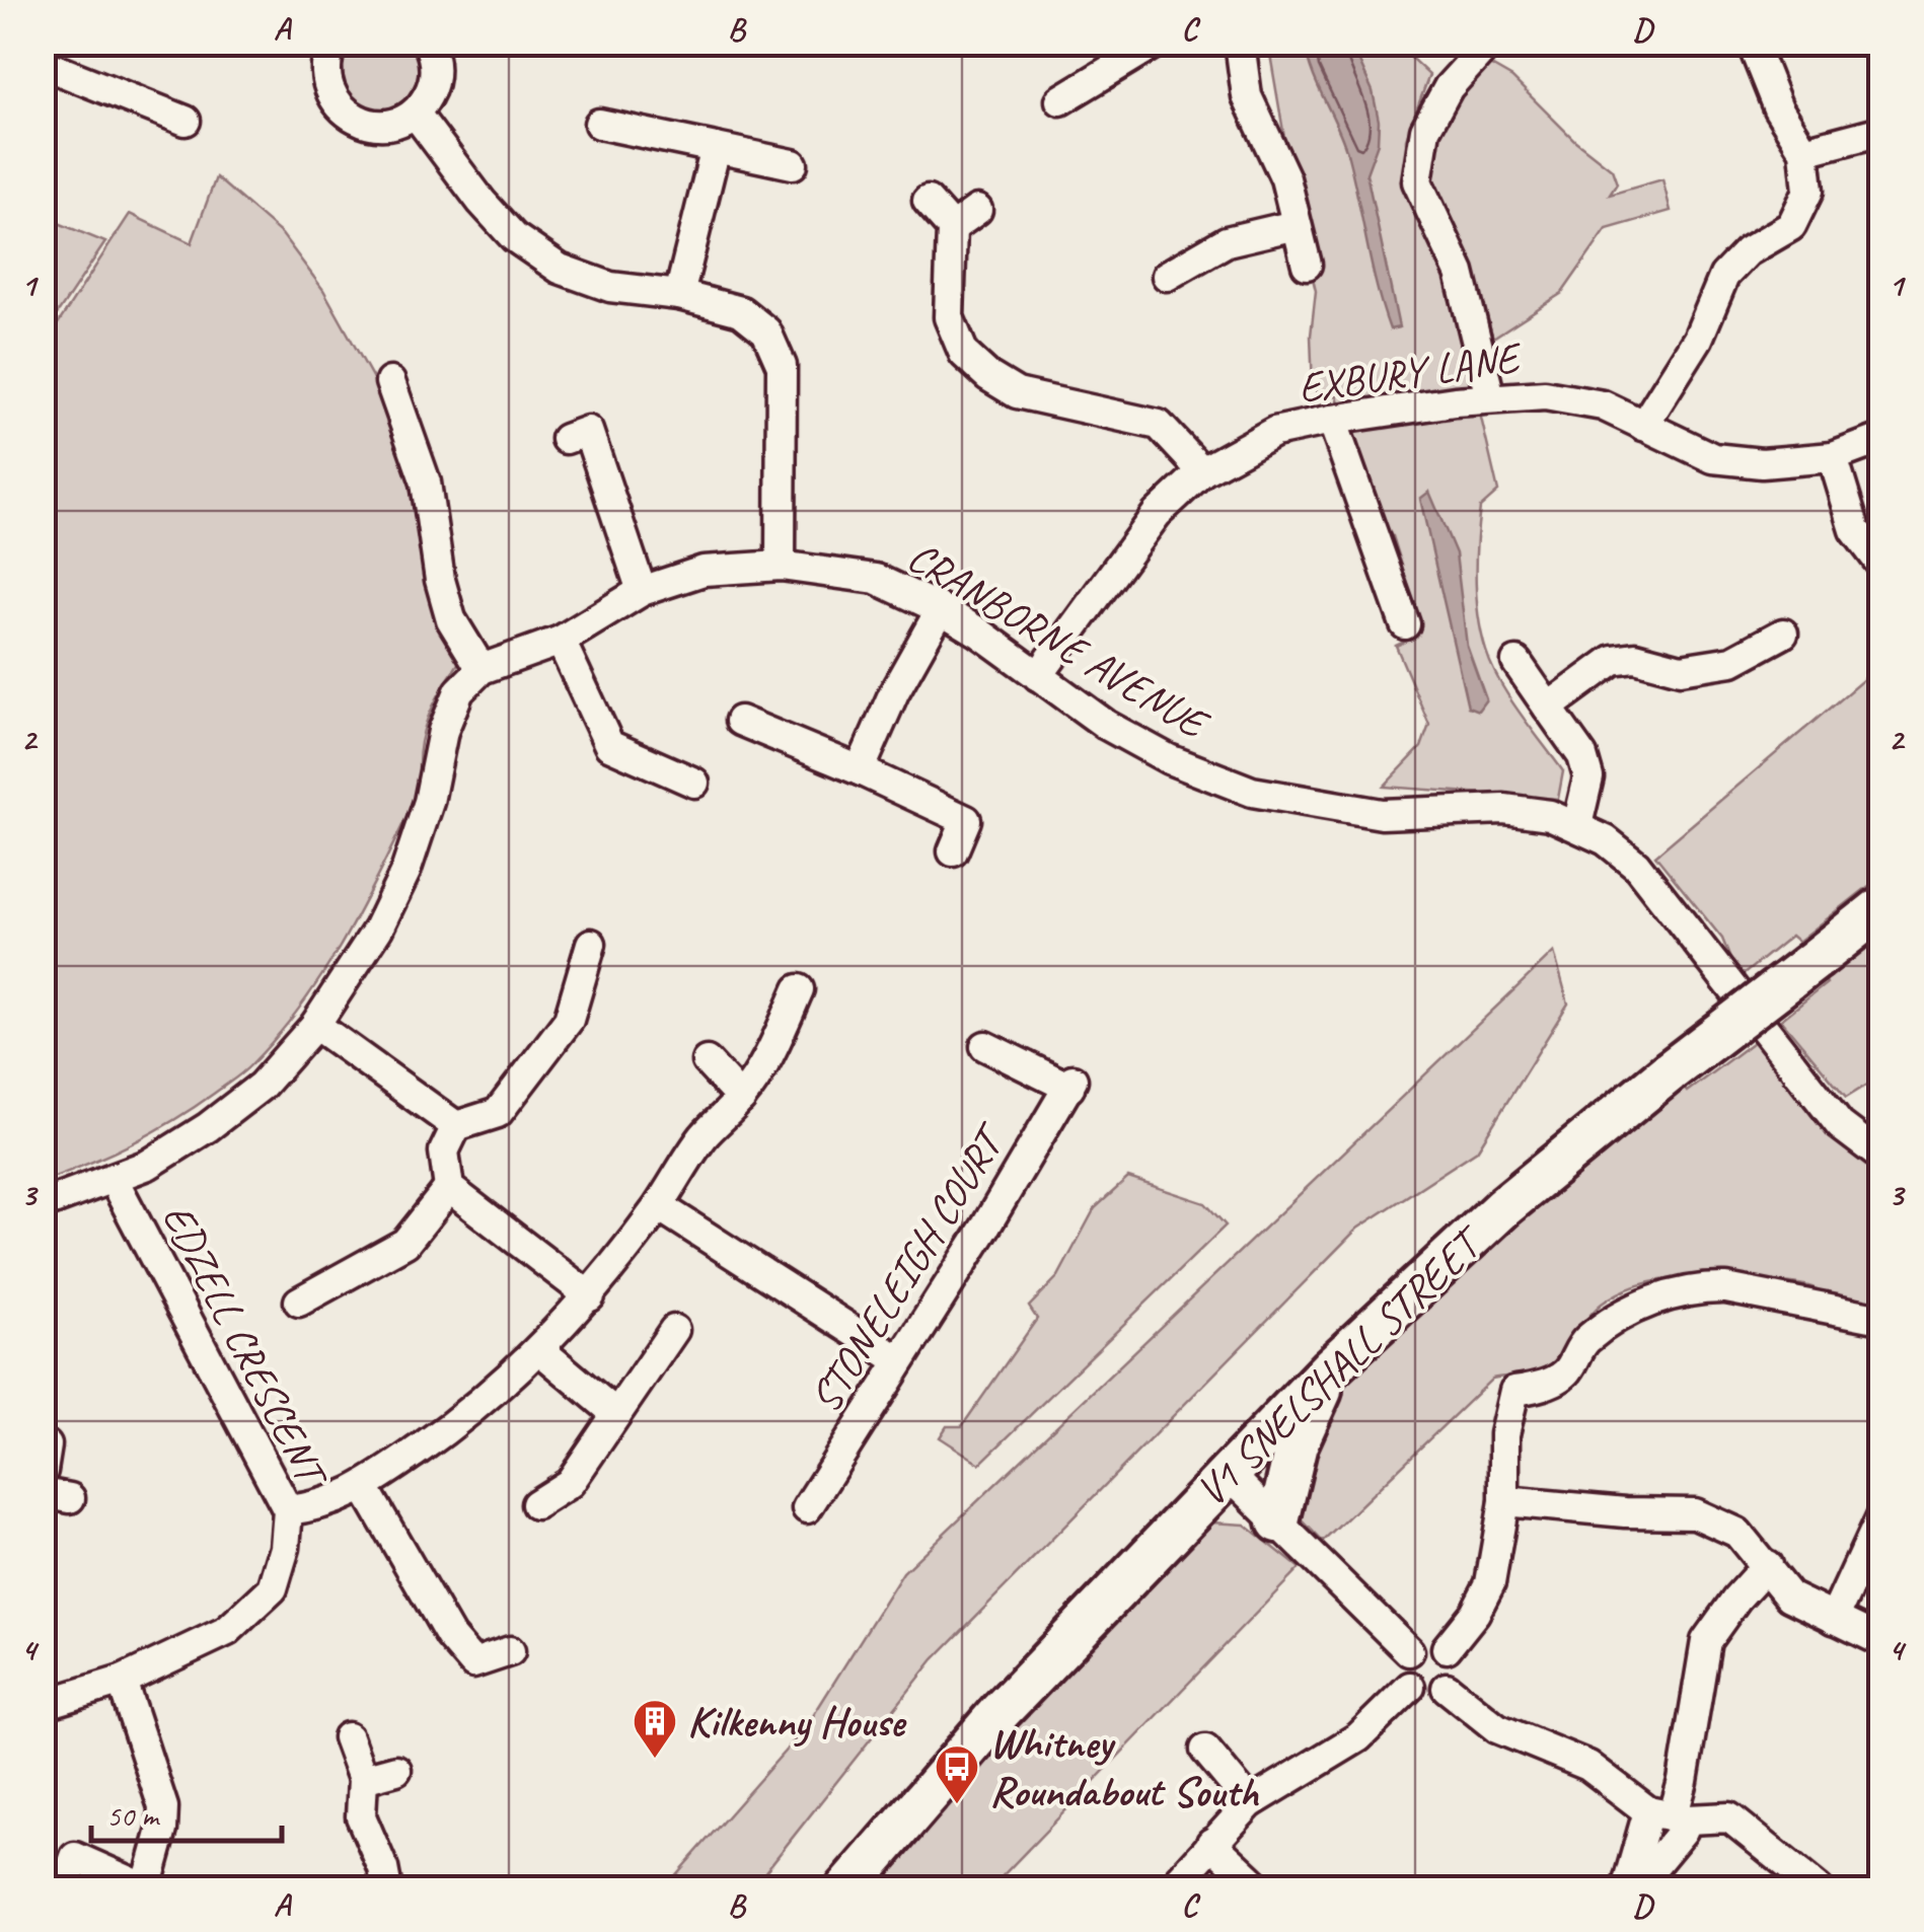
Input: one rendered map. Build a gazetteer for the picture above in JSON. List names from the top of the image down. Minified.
{"streets":{"street":["EXBURY LANE","CRANBORNE AVENUE","STONELEIGH COURT","EDZELL CRESCENT","V1 SNELSHALL STREET"]},"crossings":[["EXBURY LANE","CRANBORNE AVENUE"]],"places":{"building":["Kilkenny House"],"bus stop":["Whitney Roundabout South"]},"scale_bar":"50 m","grid":{"columns":["A","B","C","D"],"rows":["1","2","3","4"]}}
